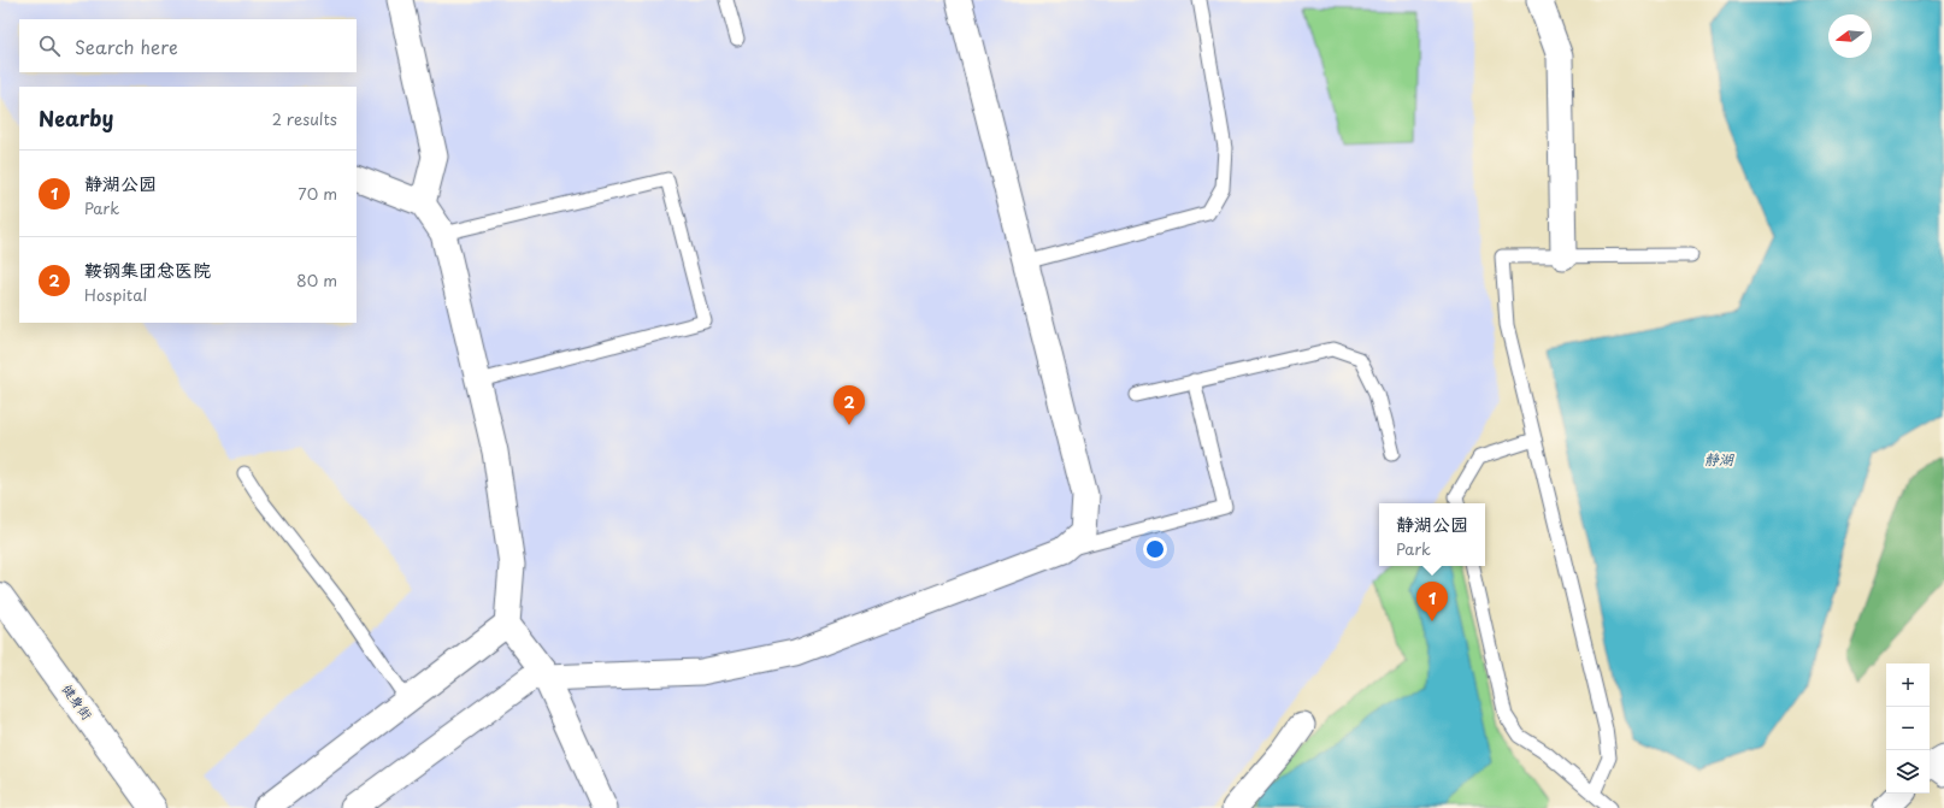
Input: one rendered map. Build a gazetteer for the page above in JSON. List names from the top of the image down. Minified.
{"streets":{"main road":["健身街"]},"water":["静湖"],"north":"left","page":{"search":"Search here","heading":["Nearby","2 results"],"list":[{"mark":"1","name":"静湖公园","note":"Park","value":"70 m"},{"mark":"2","name":"鞍钢集团总医院","note":"Hospital","value":"80 m"}],"pins":["2","1"],"popup":["静湖公园","Park"],"map_buttons":["+","−"]}}
